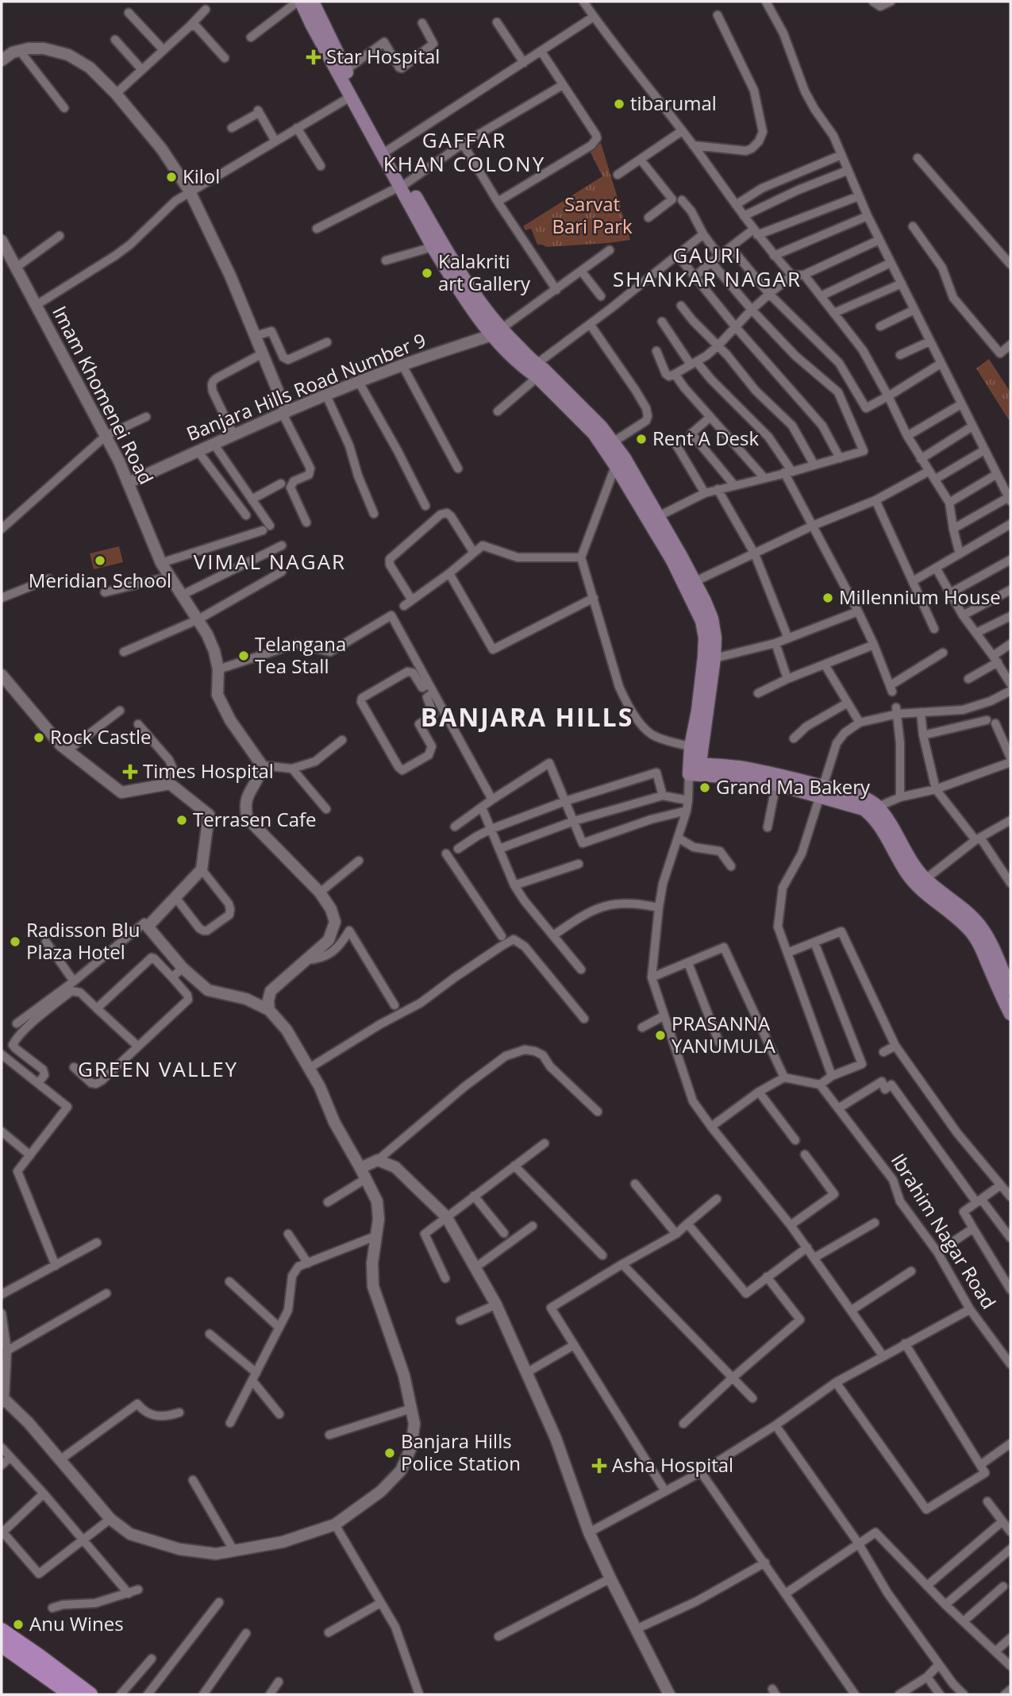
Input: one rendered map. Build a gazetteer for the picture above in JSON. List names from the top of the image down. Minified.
{"streets":{"street":["Banjara Hills Road Number 9","Imam Khomenei Road","Ibrahim Nagar Road"]},"crossings":[["Banjara Hills Road Number 9","Imam Khomenei Road"]],"districts":["GAFFAR KHAN COLONY","GAURI SHANKAR NAGAR","VIMAL NAGAR","BANJARA HILLS","GREEN VALLEY"],"parks":["Sarvat Bari Park"],"places":{"health":["Star Hospital","Times Hospital","Asha Hospital"],"other":["tibarumal","Kilol","Kalakriti art Gallery","Rent A Desk","Meridian School","Millennium House","Telangana Tea Stall","Rock Castle","Grand Ma Bakery","Terrasen Cafe","Radisson Blu Plaza Hotel","PRASANNA YANUMULA","Banjara Hills Police Station","Anu Wines"]}}
